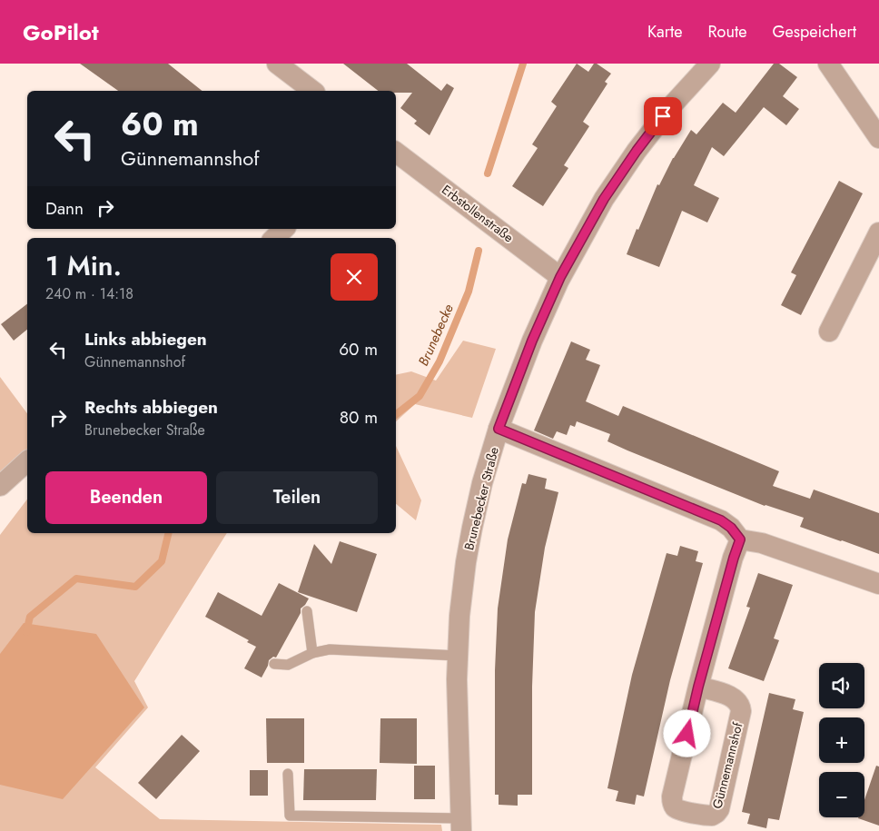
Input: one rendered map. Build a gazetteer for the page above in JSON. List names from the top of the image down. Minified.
{"streets":{"street":["Erbstollenstraße","Brunebecker Straße","Günnemannshof"]},"crossings":[["Erbstollenstraße","Brunebecker Straße"]],"water":["Brunebecke"],"page":{"header":"GoPilot","nav":["Karte","Route","Gespeichert"],"turn":["60 m","Günnemannshof"],"then":"Dann","heading":["1 Min.","240 m · 14:18"],"list":[{"name":"Links abbiegen","note":"Günnemannshof","value":"60 m"},{"name":"Rechts abbiegen","note":"Brunebecker Straße","value":"80 m"}],"buttons":["Beenden","Teilen"],"map_buttons":["+","−"]}}
